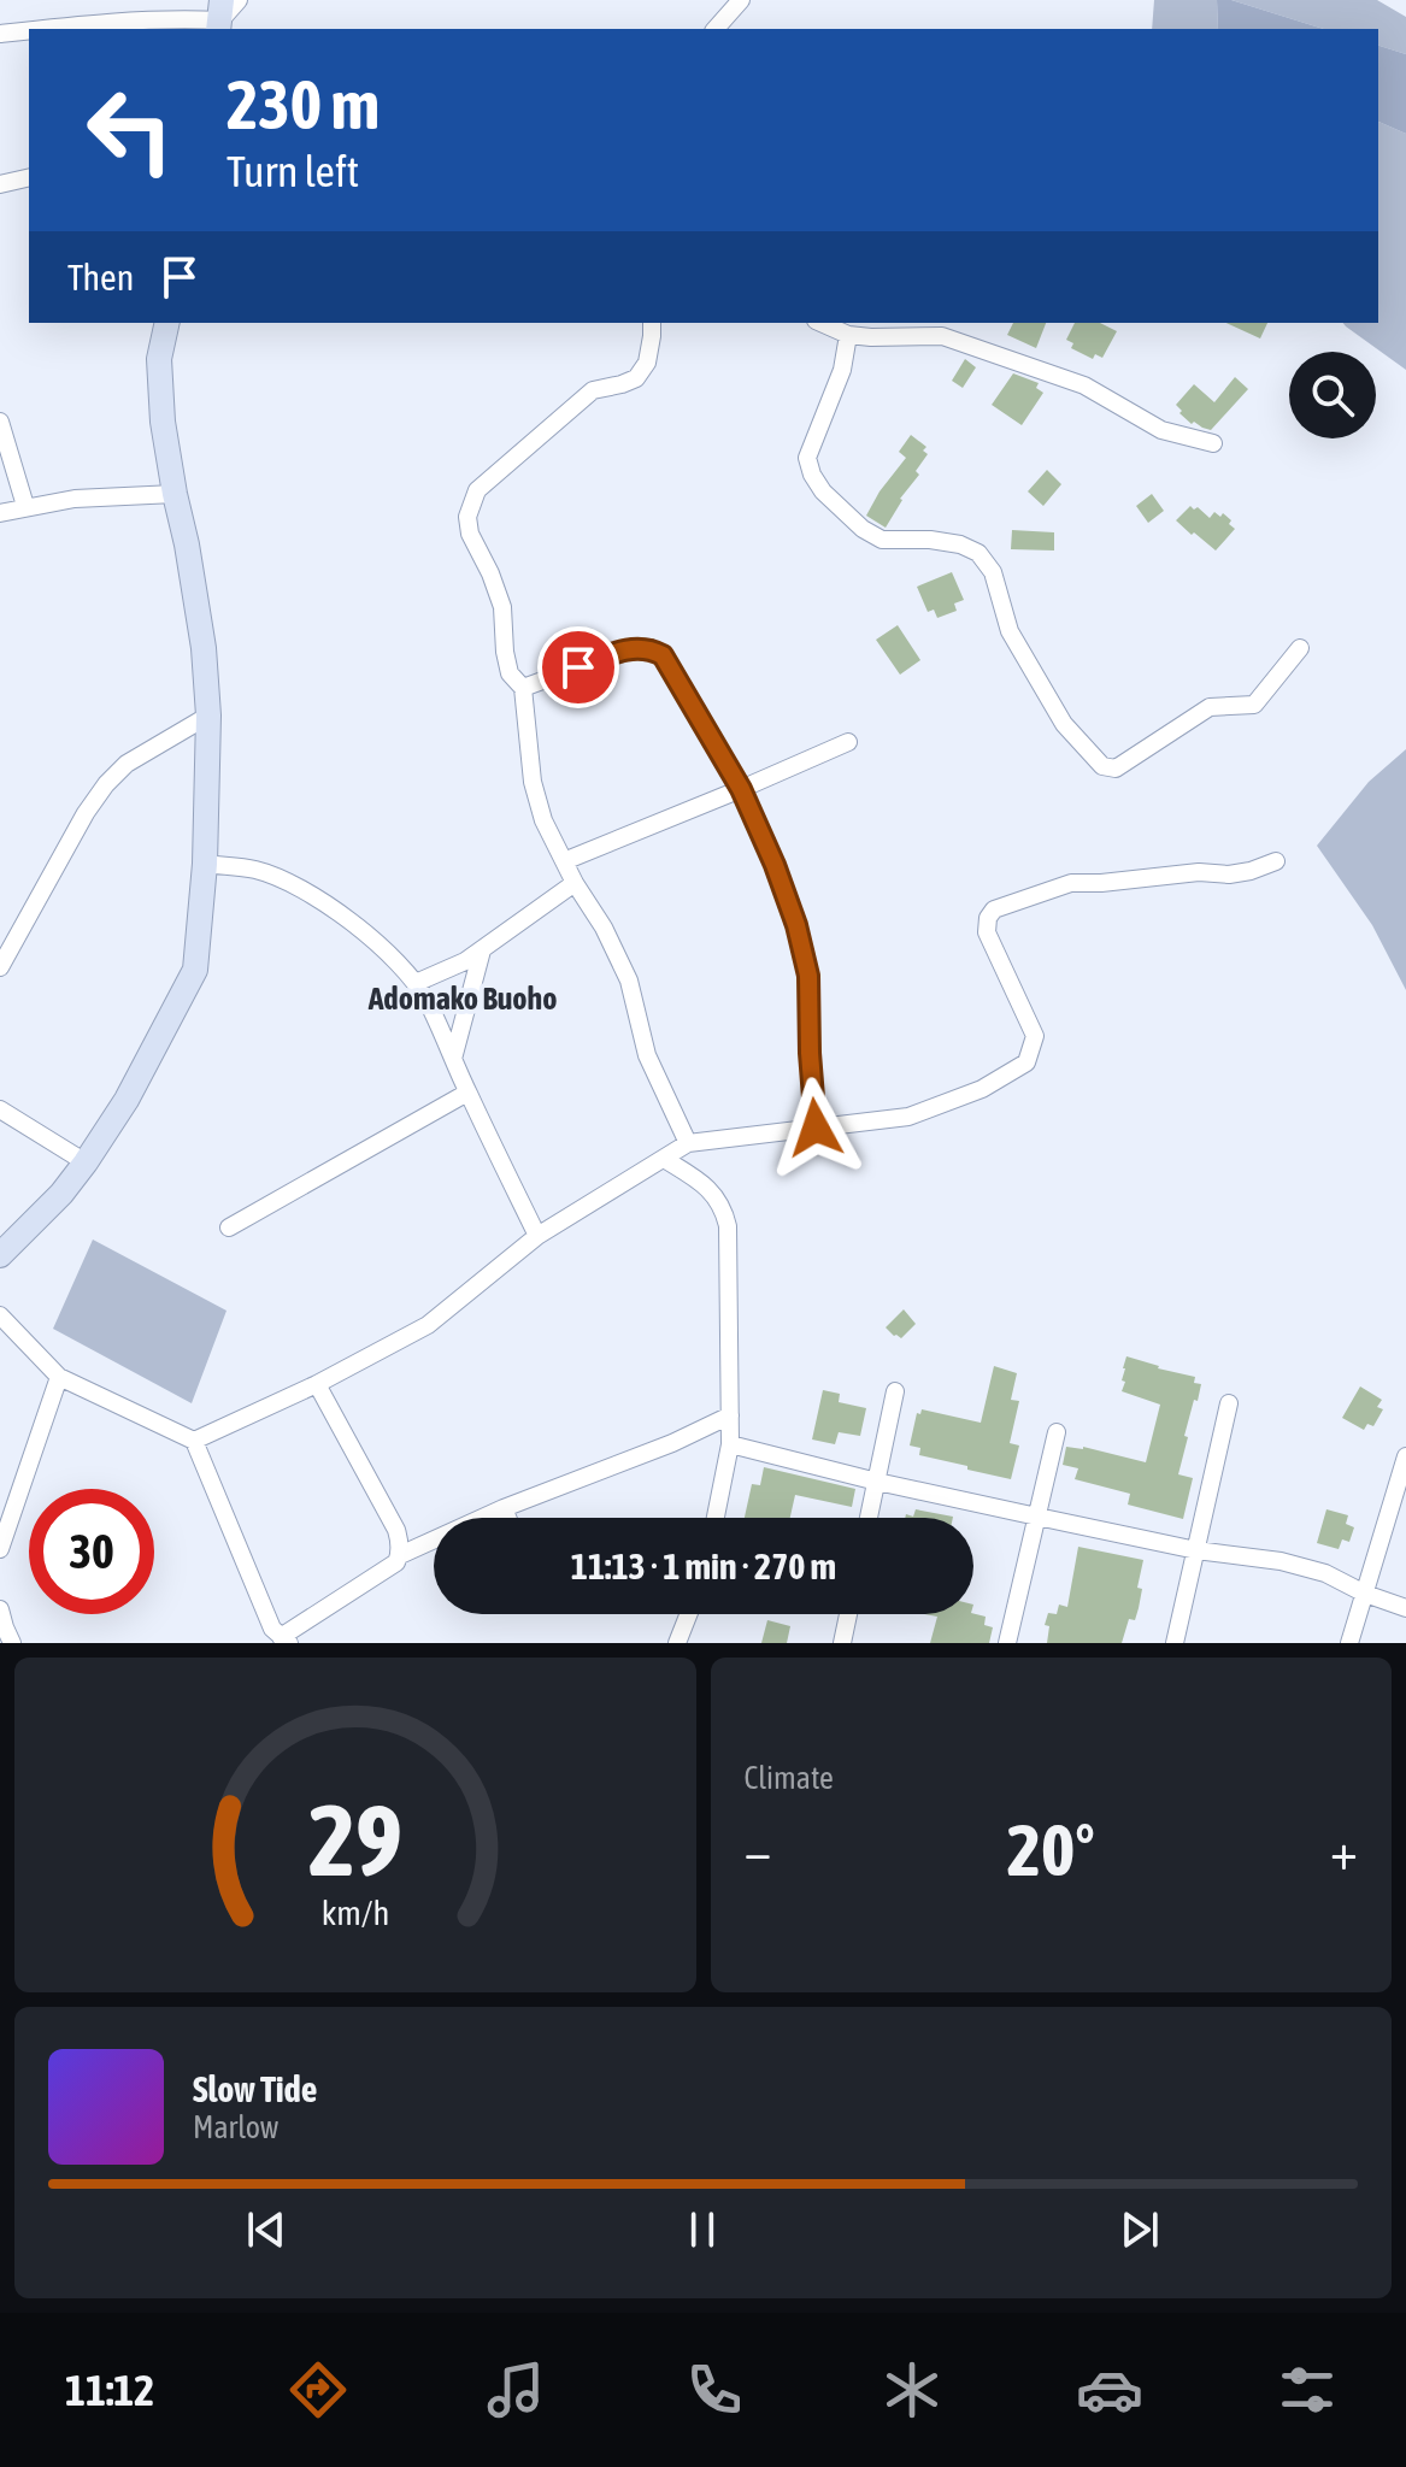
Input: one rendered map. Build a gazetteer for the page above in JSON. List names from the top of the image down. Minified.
{"districts":["Adomako Buoho"],"page":{"turn":["230 m","Turn left"],"then":"Then","limit":"30","trip":"11:13 · 1 min · 270 m","tile":"Climate","heat":["−","20°","+"],"song":["Slow Tide","Marlow"],"tabs":"11:12","gauge":["29","km/h"]}}
